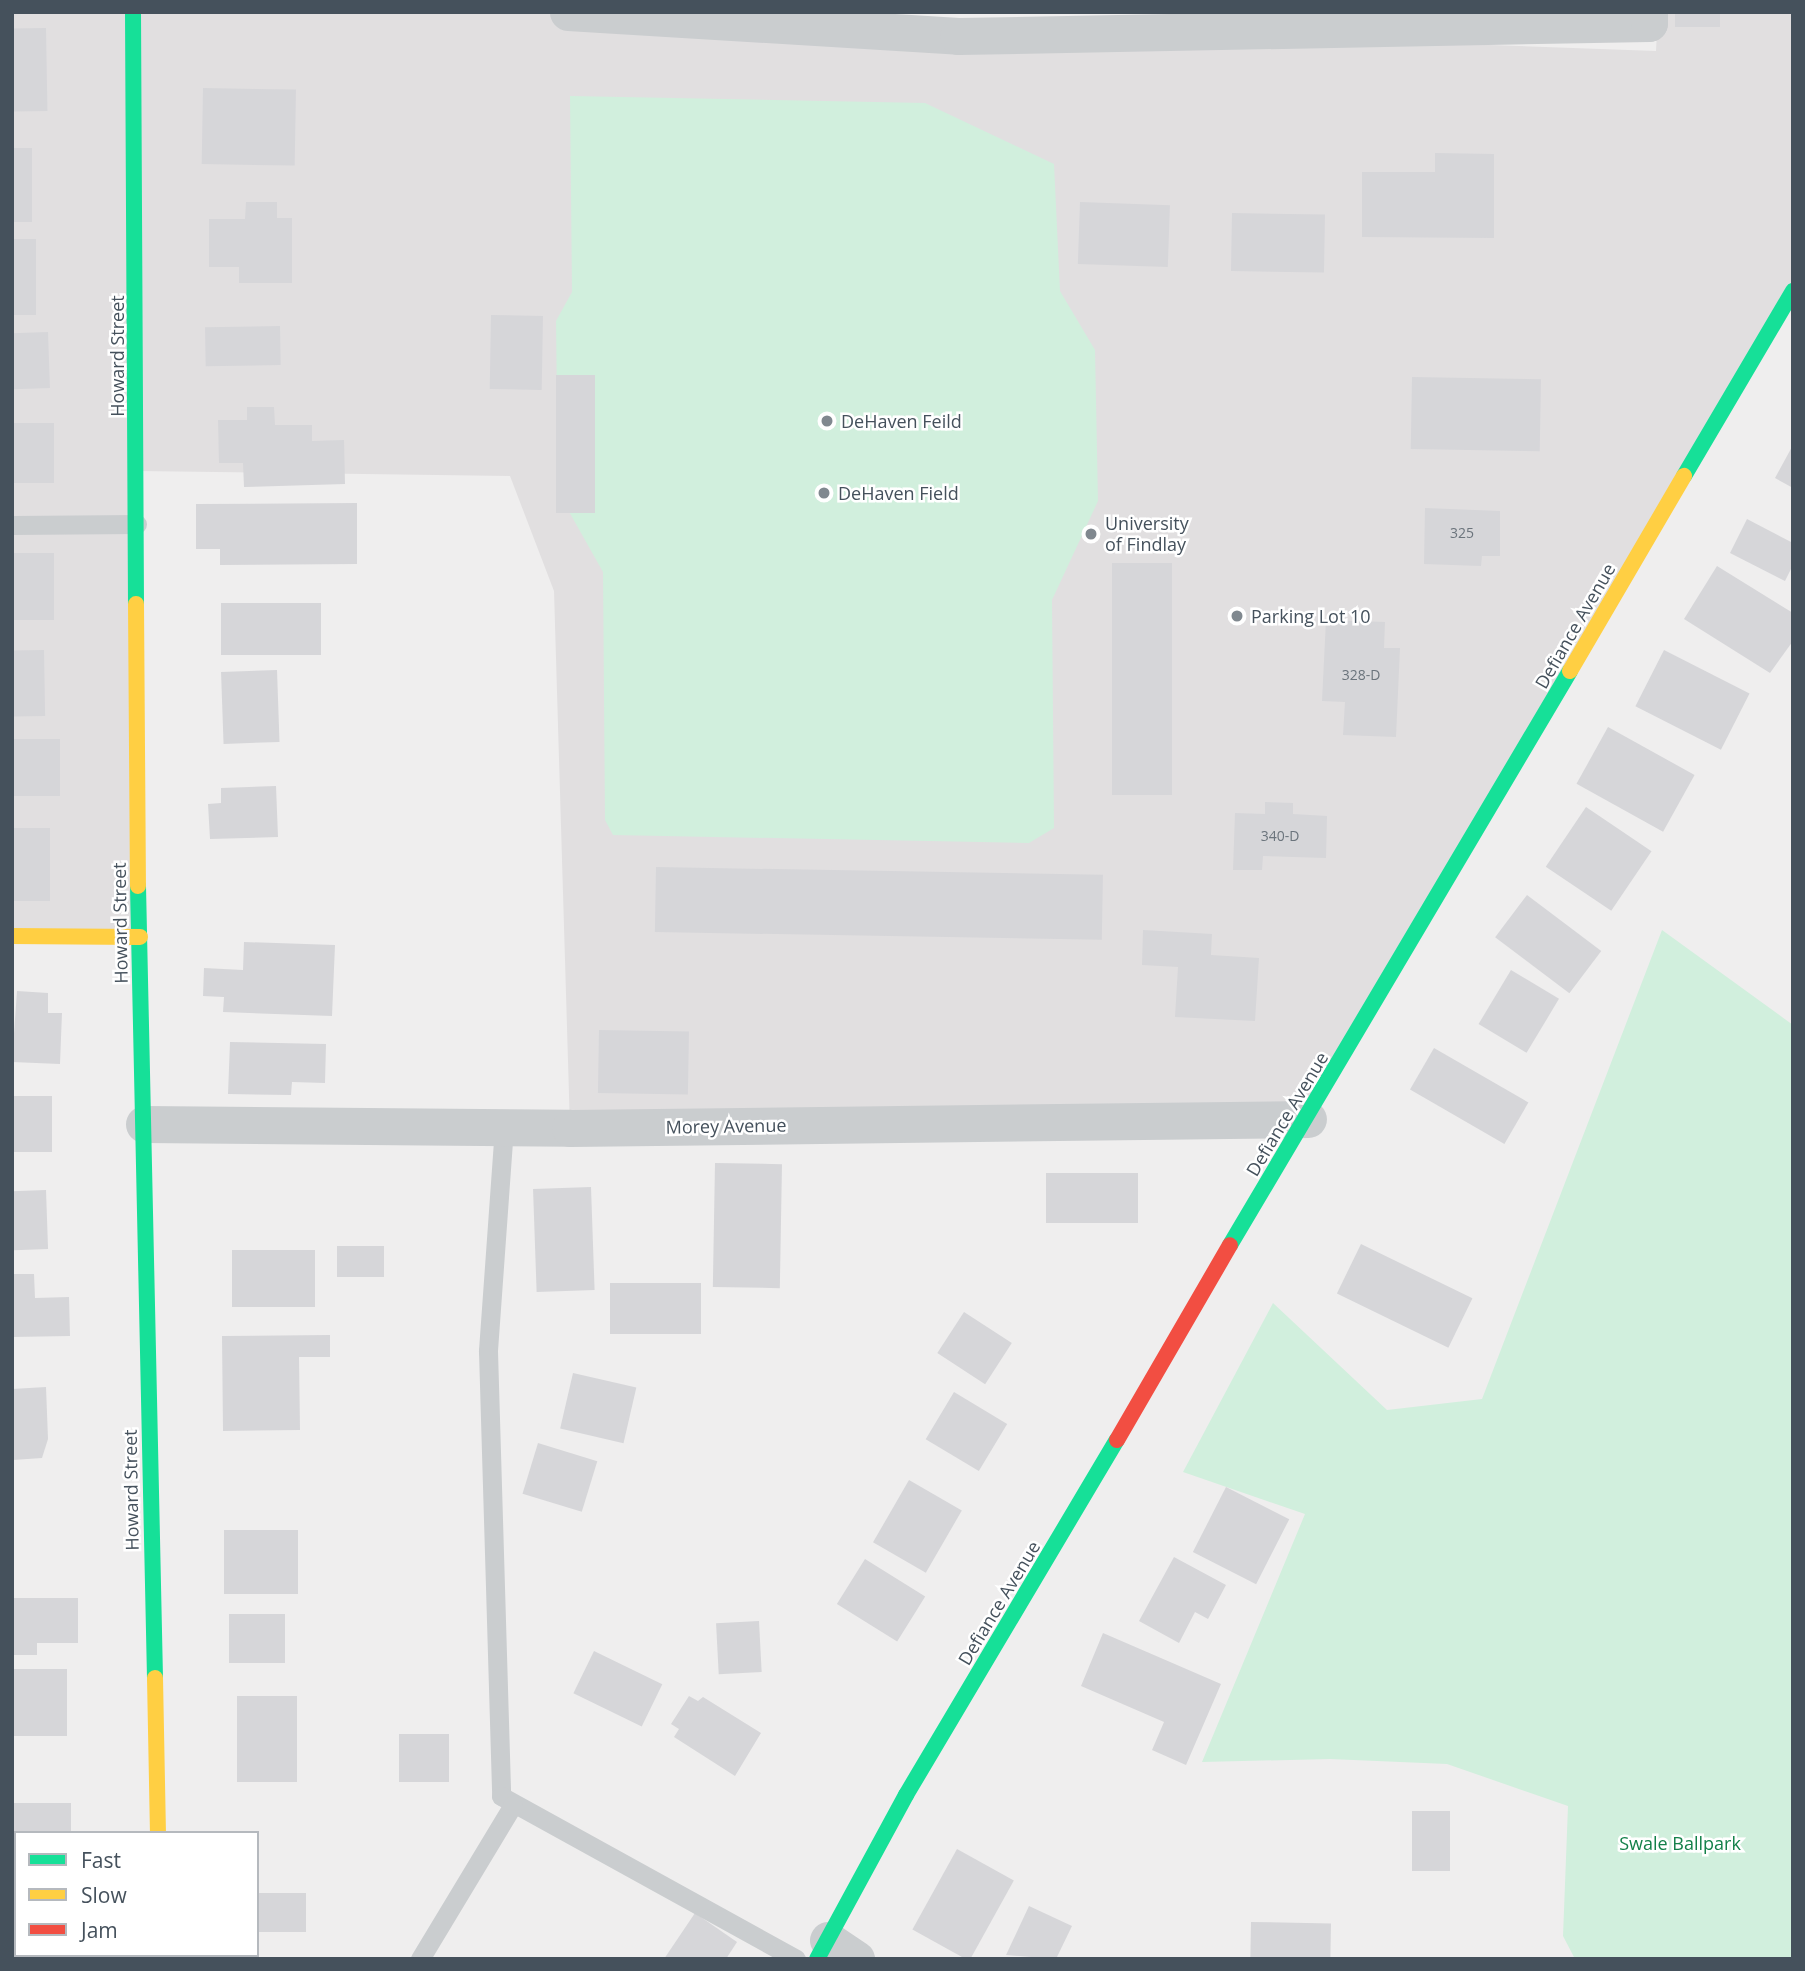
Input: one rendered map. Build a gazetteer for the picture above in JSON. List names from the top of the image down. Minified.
{"streets":{"street":["Howard Street","Defiance Avenue","Morey Avenue"]},"crossings":[["Howard Street","Morey Avenue"],["Defiance Avenue","Morey Avenue"]],"parks":["Swale Ballpark"],"places":["DeHaven Feild","DeHaven Field","University of Findlay","Parking Lot 10"],"house_numbers":["325","328-D","340-D"],"legend":["Fast","Slow","Jam"]}
